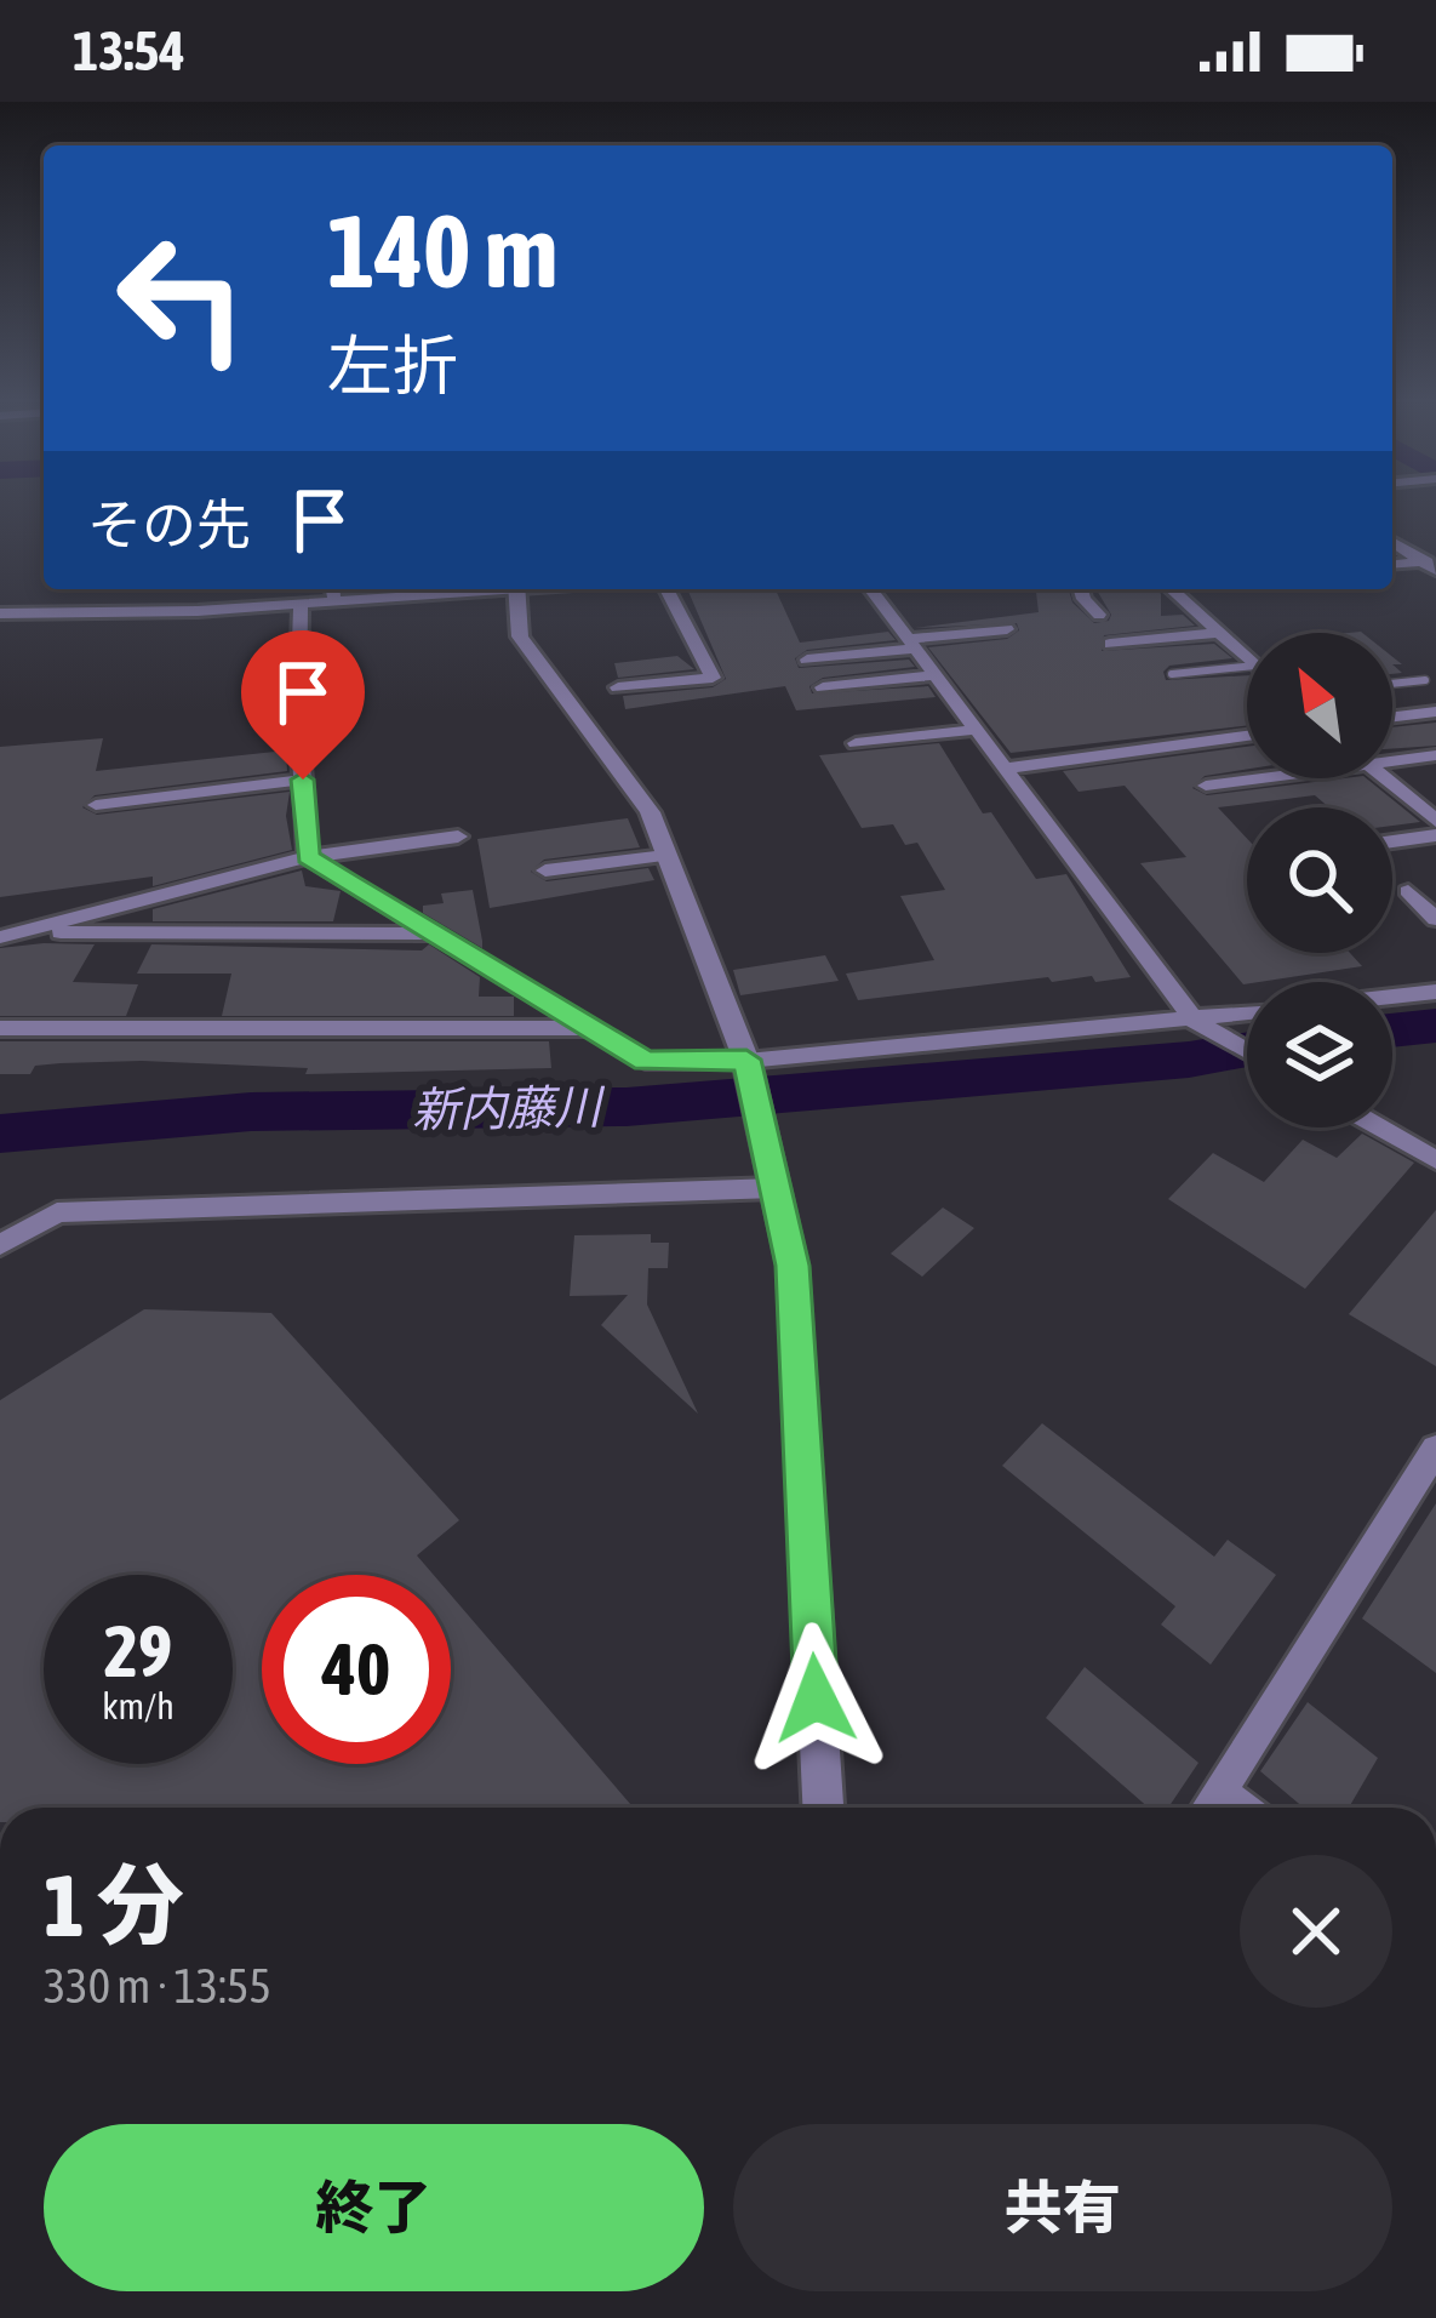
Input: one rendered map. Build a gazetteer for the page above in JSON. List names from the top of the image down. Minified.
{"water":["新内藤川"],"north":"top left","page":{"status":"13:54","turn":["140 m","左折"],"then":"その先","speed":"29 km/h","limit":"40","heading":["1 分","330 m · 13:55"],"buttons":["終了","共有"]}}
